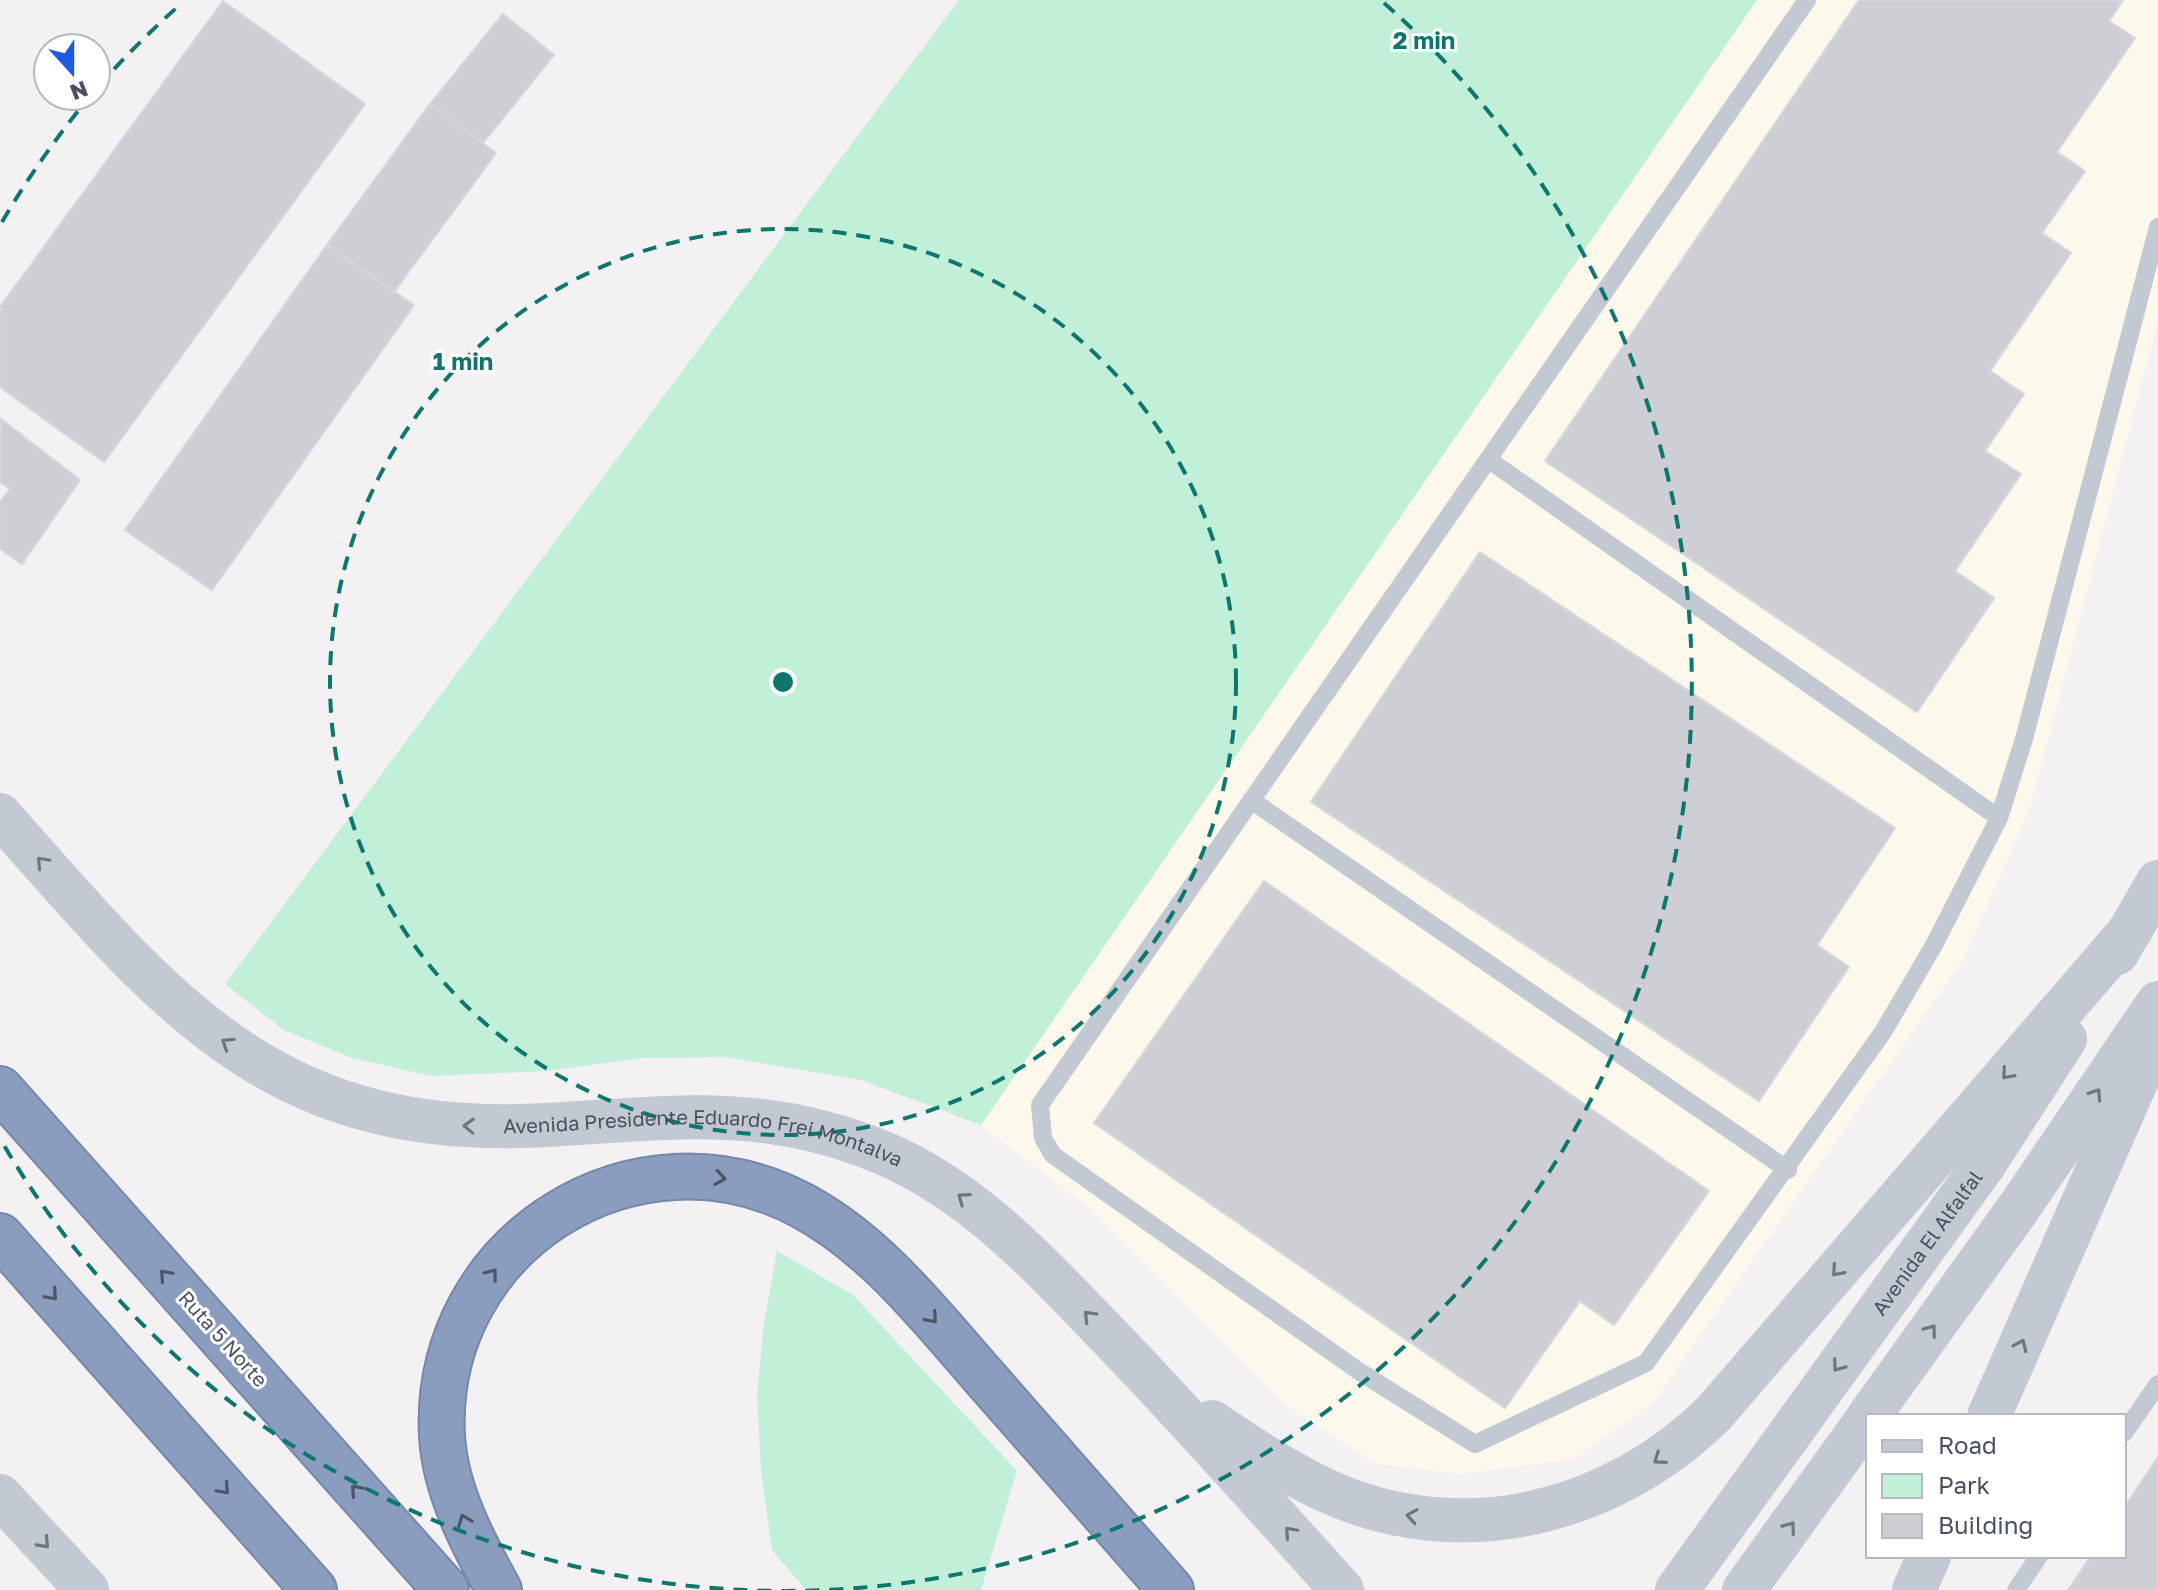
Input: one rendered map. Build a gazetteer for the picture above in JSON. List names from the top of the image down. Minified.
{"streets":{"highway":["Ruta 5 Norte"],"street":["Avenida Presidente Eduardo Frei Montalva","Avenida El Alfalfal"]},"one_way":["Avenida Presidente Eduardo Frei Montalva"],"legend":["Road","Park","Building"],"north":"bottom","rings":["2 min","1 min"]}
